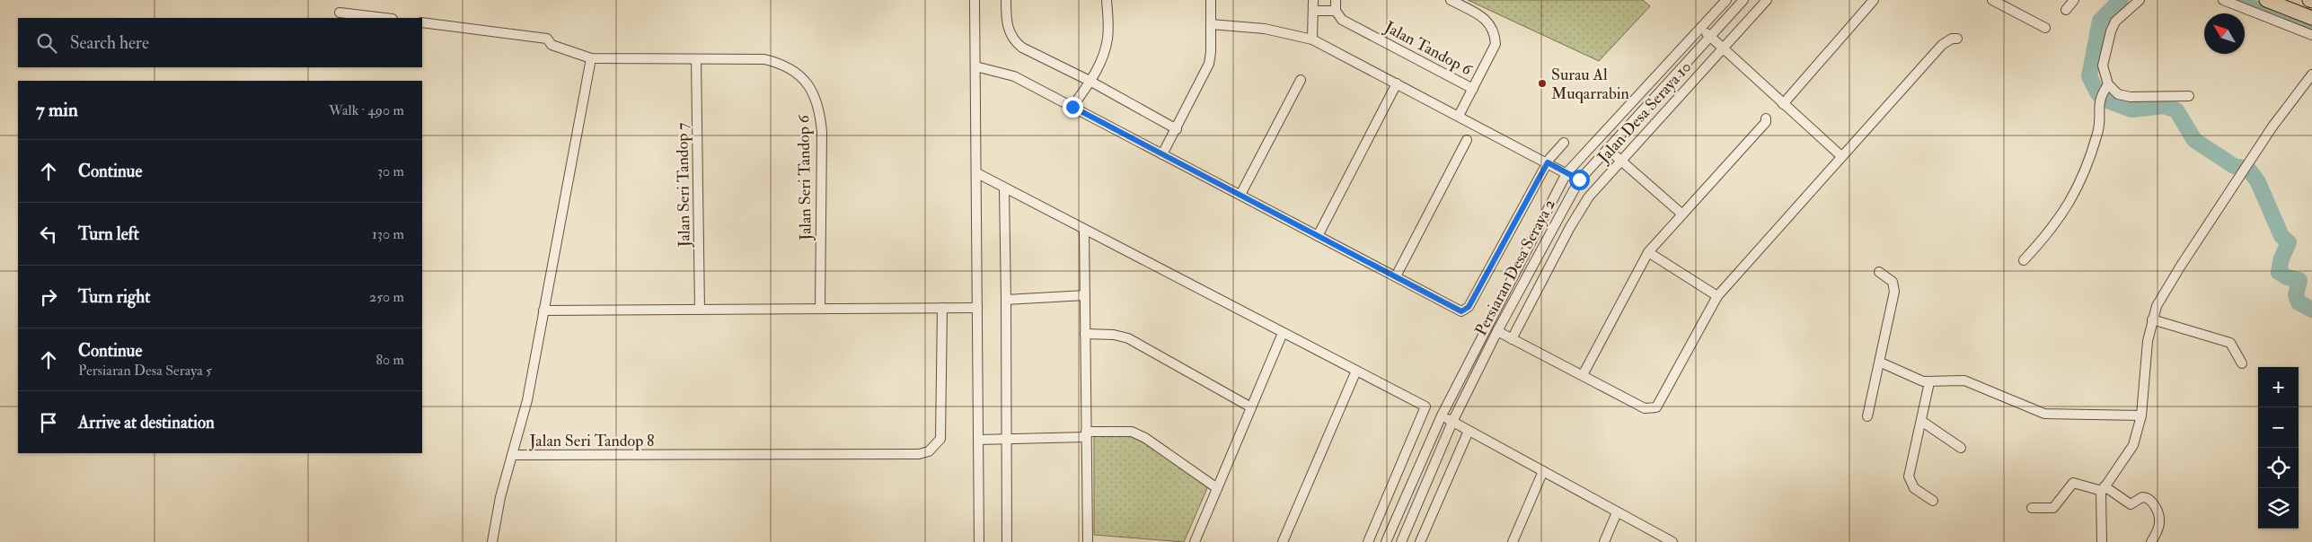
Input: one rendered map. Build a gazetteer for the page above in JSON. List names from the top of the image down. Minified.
{"streets":{"street":["Jalan Tandop 6","Jalan Desa Seraya 10","Jalan Seri Tandop 6","Jalan Seri Tandop 7","Persiaran Desa Seraya 2","Jalan Seri Tandop 8"]},"crossings":[["Jalan Seri Tandop 6","Jalan Seri Tandop 7"],["Jalan Seri Tandop 6","Jalan Seri Tandop 8"]],"places":["Surau Al Muqarrabin"],"north":"top left","page":{"search":"Search here","heading":["7 min","Walk · 490 m"],"list":[["Continue","30 m"],["Turn left","130 m"],["Turn right","250 m"],["Continue","Persiaran Desa Seraya 5","80 m"],"Arrive at destination"],"map_buttons":["+","−"]}}
